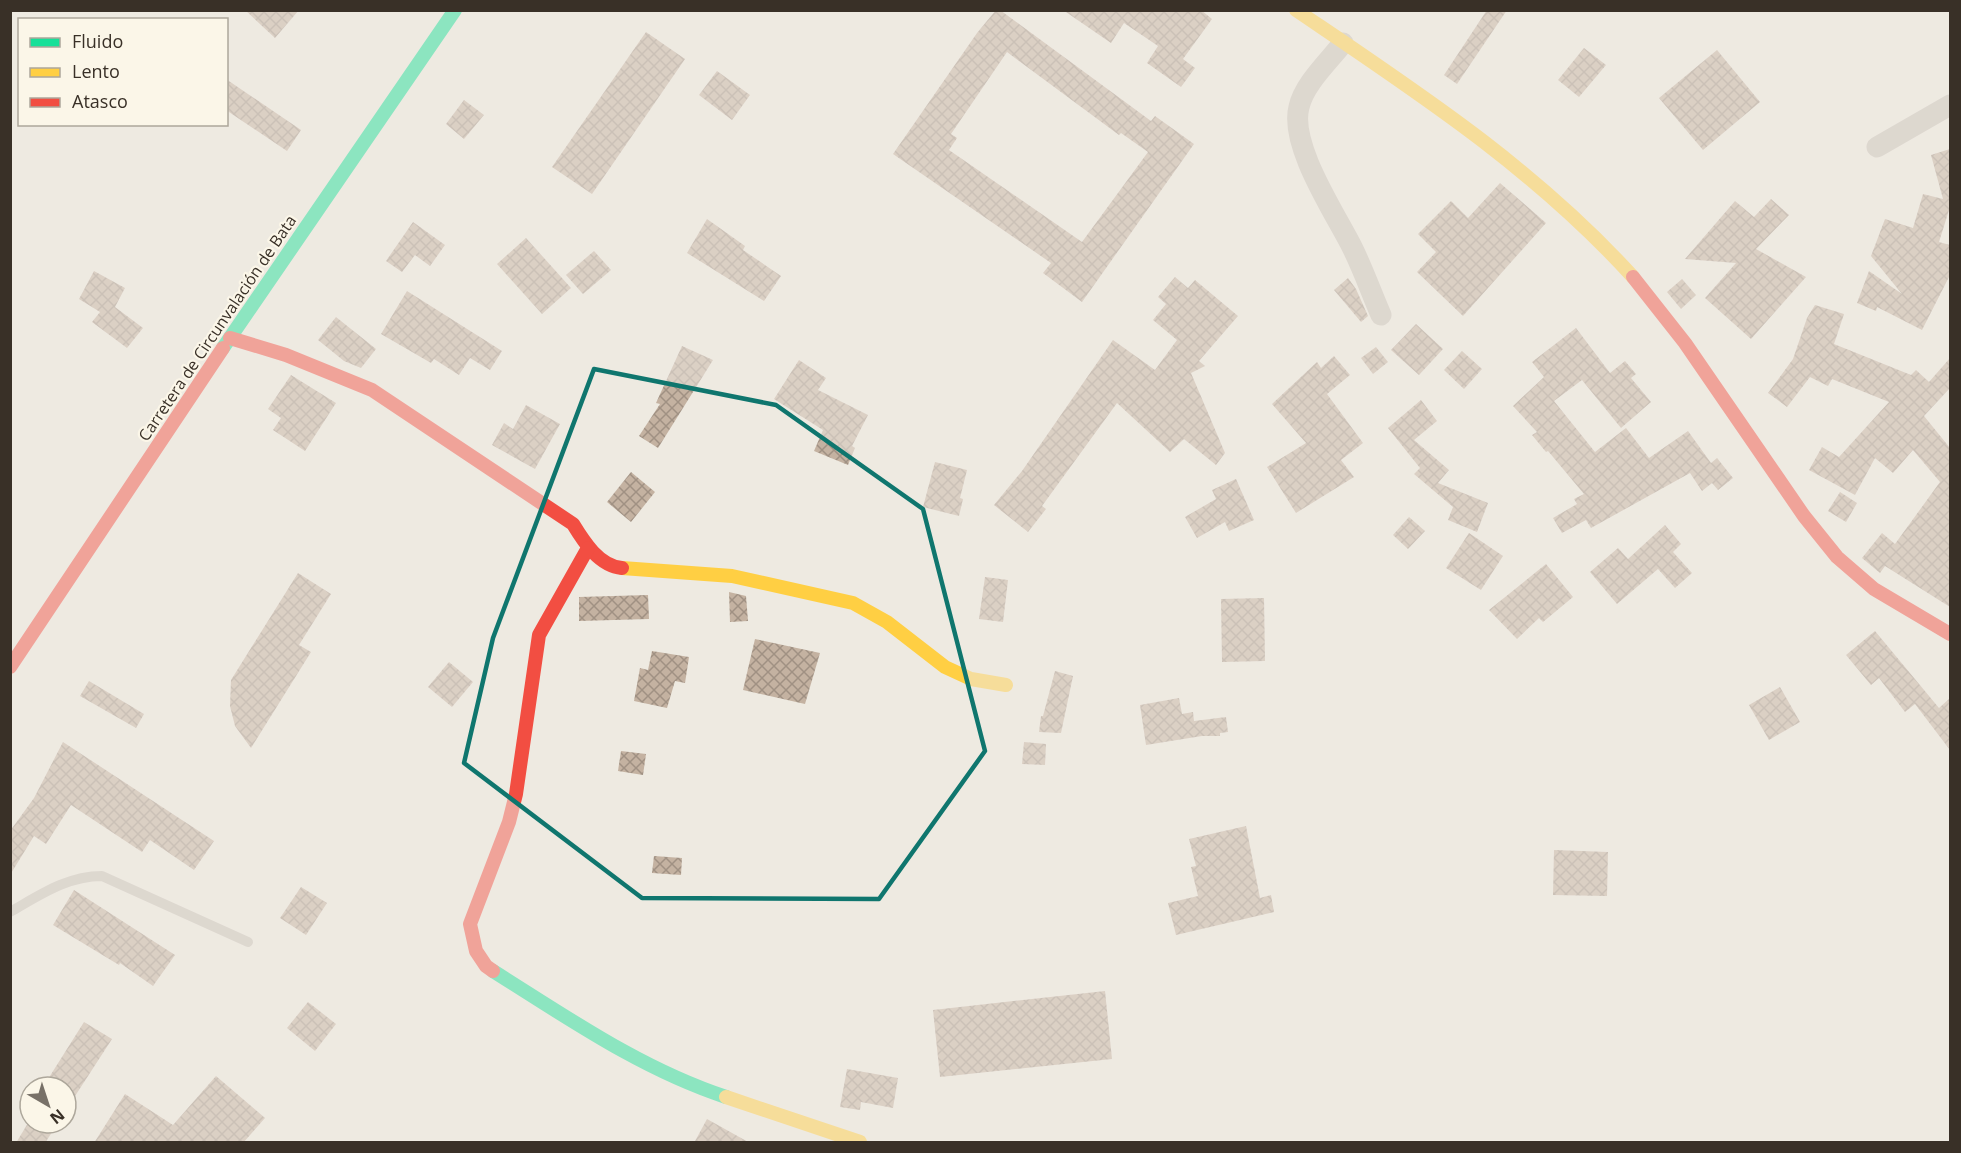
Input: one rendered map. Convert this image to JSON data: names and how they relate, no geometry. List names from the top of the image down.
{
  "streets": {
    "street": ["Carretera de Circunvalación de Bata"]
  },
  "legend": ["Fluido", "Lento", "Atasco"],
  "north": "bottom right"
}
